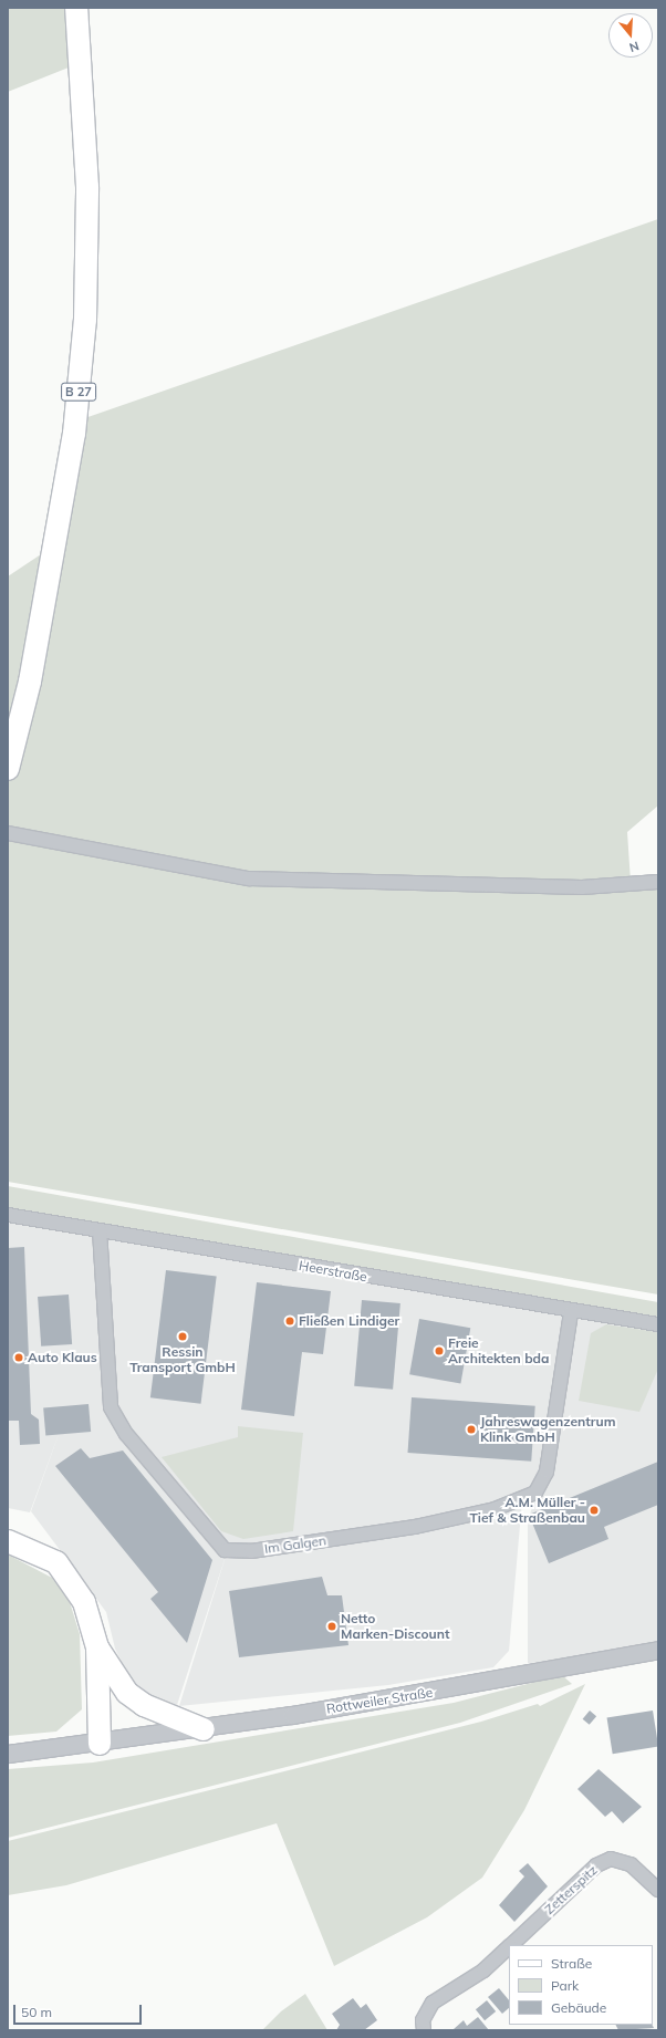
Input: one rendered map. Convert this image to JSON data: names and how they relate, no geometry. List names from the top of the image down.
{
  "streets": {
    "main road": ["B 27"],
    "street": [
      "Heerstraße",
      "Im Galgen",
      "Rottweiler Straße",
      "Zetterspitz"
    ]
  },
  "crossings": [
    ["Heerstraße", "Im Galgen"]
  ],
  "places": [
    "Fließen Lindiger",
    "Ressin Transport GmbH",
    "Freie Architekten bda",
    "Auto Klaus",
    "Jahreswagenzentrum Klink GmbH",
    "A.M. Müller - Tief & Straßenbau",
    "Netto Marken-Discount"
  ],
  "legend": ["Straße", "Park", "Gebäude"],
  "scale_bar": "50 m",
  "north": "bottom"
}
